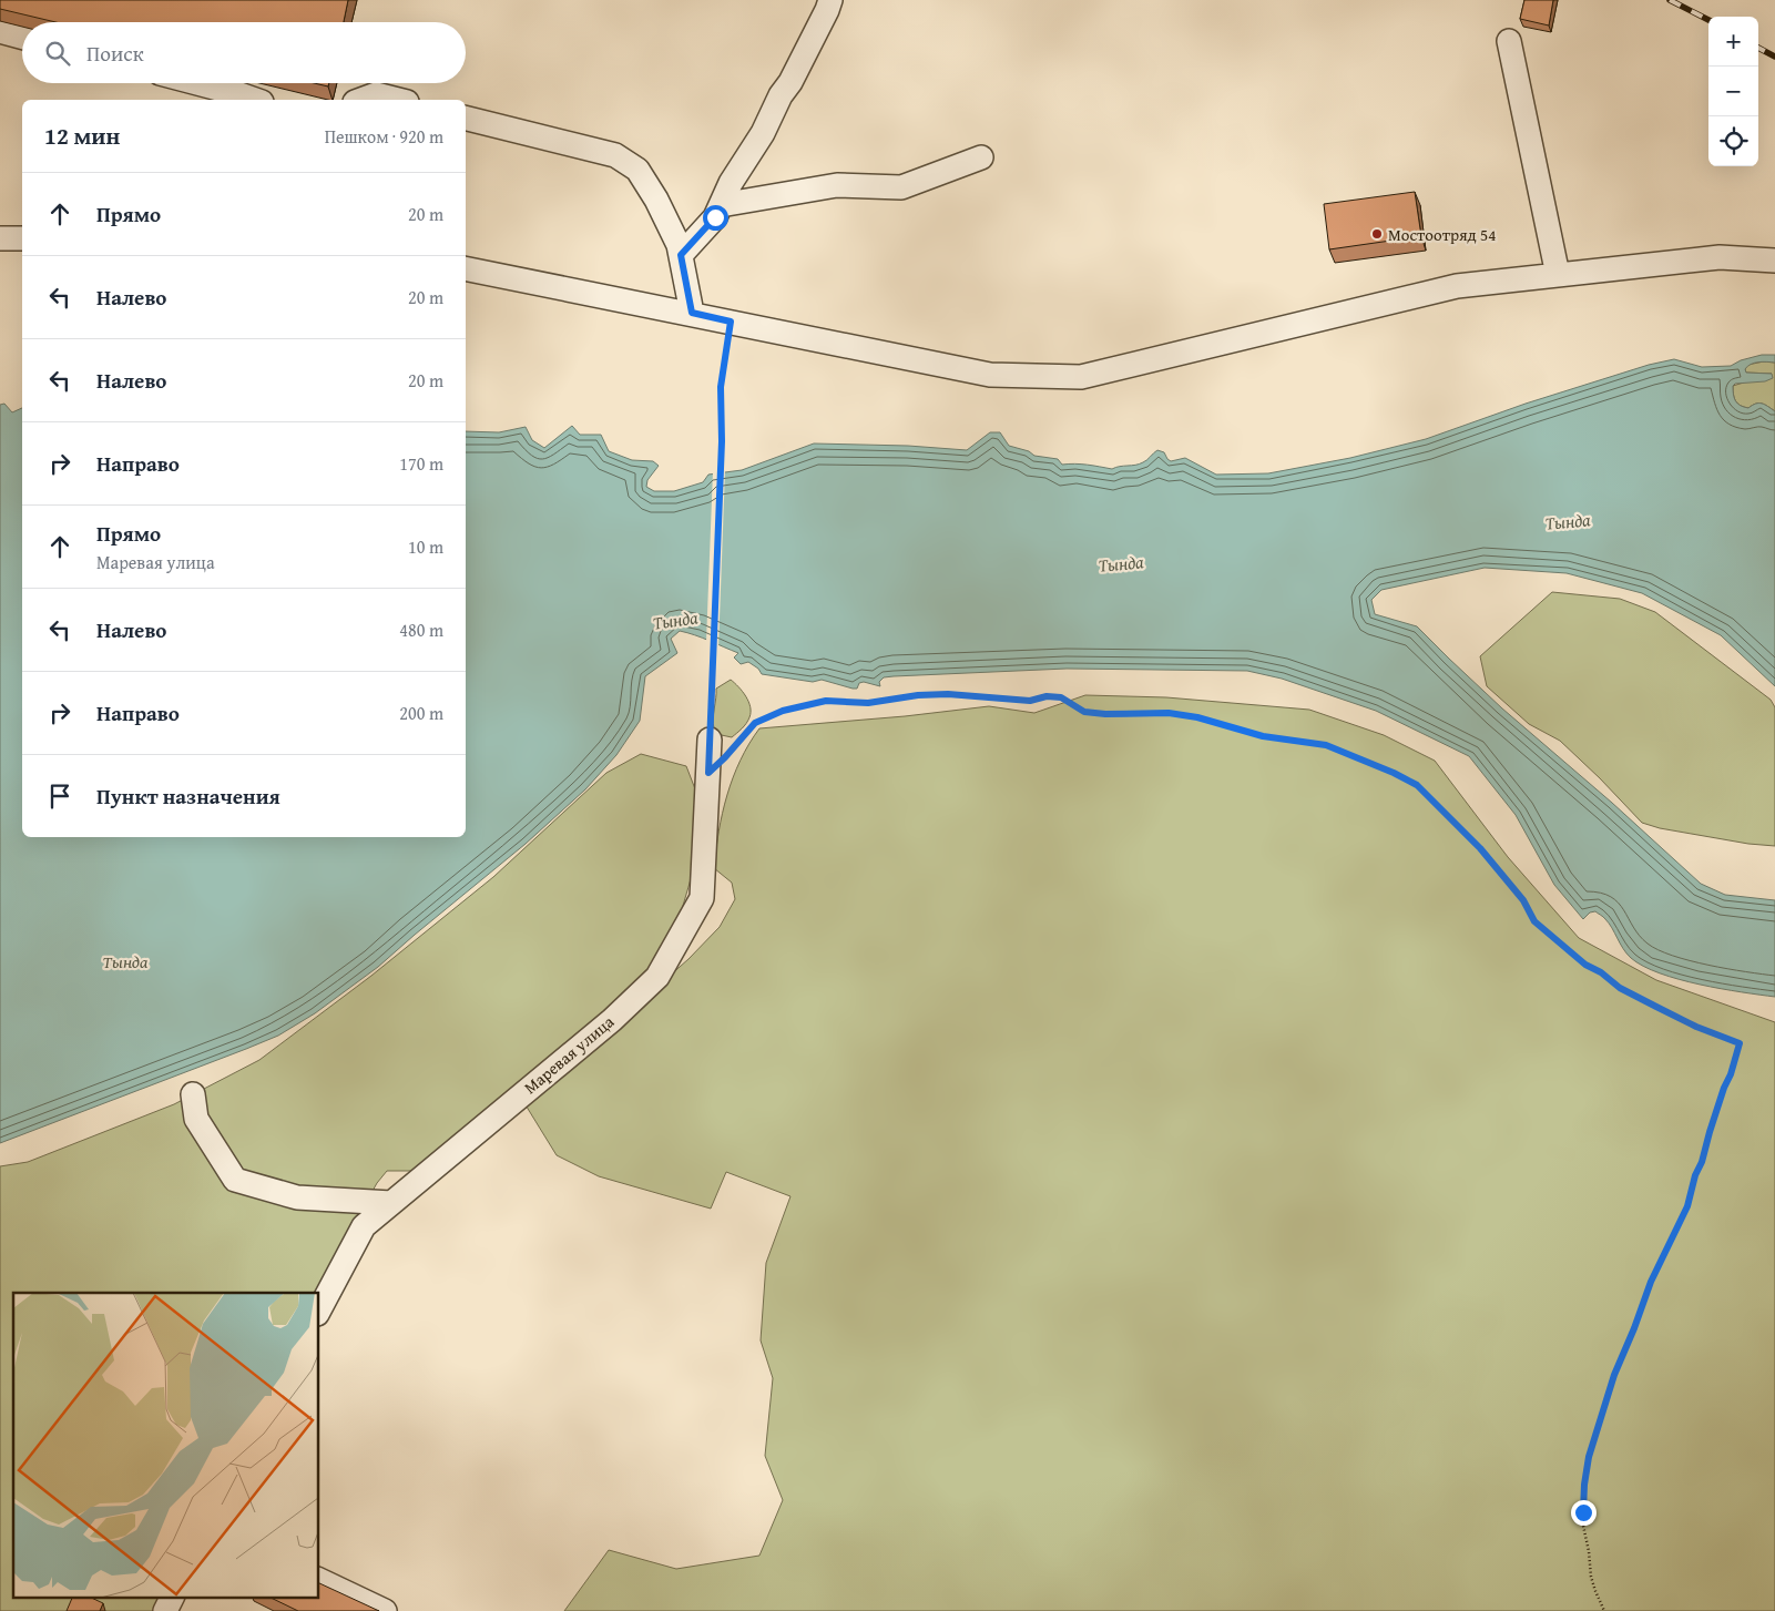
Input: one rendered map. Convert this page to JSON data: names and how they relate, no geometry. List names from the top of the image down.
{
  "streets": {
    "street": ["Маревая улица"]
  },
  "water": ["Тында"],
  "places": ["Мостоотряд 54"],
  "page": {
    "map_buttons": ["+", "−"],
    "search": "Поиск",
    "heading": ["12 мин", "Пешком · 920 m"],
    "list": [
      ["Прямо", "20 m"],
      ["Налево", "20 m"],
      ["Налево", "20 m"],
      ["Направо", "170 m"],
      ["Прямо", "Маревая улица", "10 m"],
      ["Налево", "480 m"],
      ["Направо", "200 m"],
      "Пункт назначения"
    ]
  }
}
